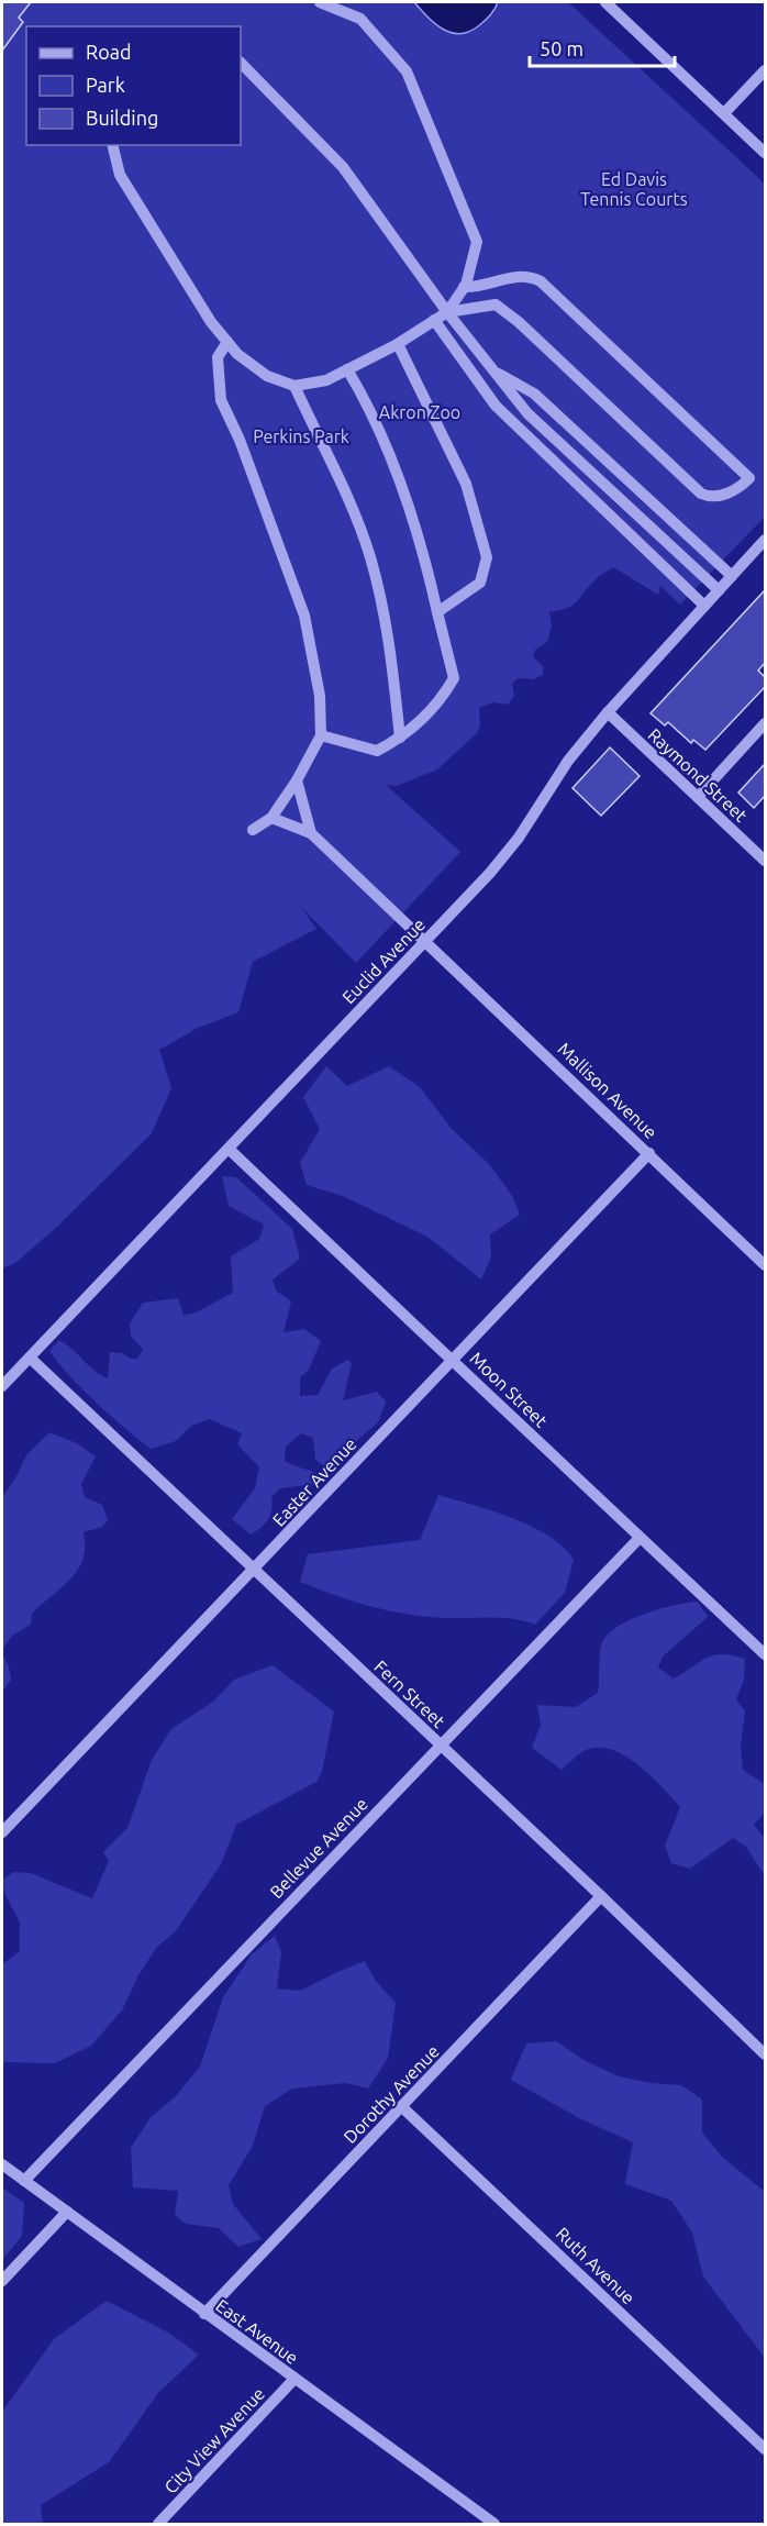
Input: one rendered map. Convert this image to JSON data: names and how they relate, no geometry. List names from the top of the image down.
{
  "streets": {
    "street": [
      "Raymond Street",
      "Euclid Avenue",
      "Mallison Avenue",
      "Moon Street",
      "Easter Avenue",
      "Fern Street",
      "Bellevue Avenue",
      "Dorothy Avenue",
      "Ruth Avenue",
      "East Avenue",
      "City View Avenue"
    ]
  },
  "crossings": [
    ["Raymond Street", "Euclid Avenue"],
    ["Euclid Avenue", "Mallison Avenue"],
    ["Euclid Avenue", "Moon Street"],
    ["Euclid Avenue", "Fern Street"],
    ["Mallison Avenue", "Easter Avenue"],
    ["Moon Street", "Easter Avenue"],
    ["Moon Street", "Bellevue Avenue"],
    ["Easter Avenue", "Fern Street"],
    ["Fern Street", "Bellevue Avenue"],
    ["Fern Street", "Dorothy Avenue"],
    ["Bellevue Avenue", "East Avenue"],
    ["Dorothy Avenue", "Ruth Avenue"],
    ["Dorothy Avenue", "East Avenue"],
    ["East Avenue", "City View Avenue"]
  ],
  "parks": ["Ed Davis Tennis Courts", "Akron Zoo", "Perkins Park"],
  "legend": ["Road", "Park", "Building"],
  "scale_bar": "50 m"
}
